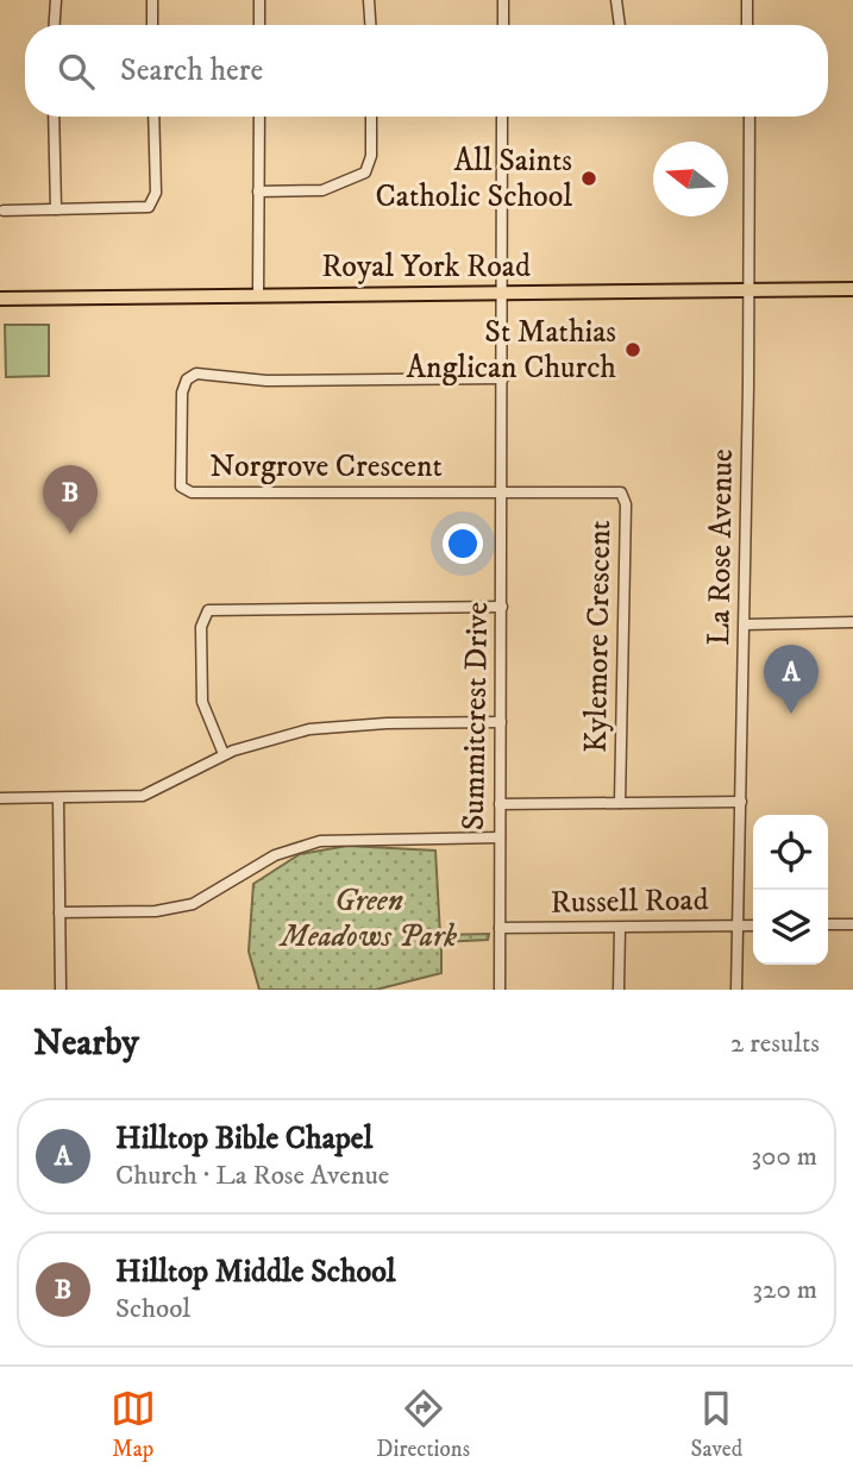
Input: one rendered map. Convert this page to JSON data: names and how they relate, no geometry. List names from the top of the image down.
{
  "streets": {
    "main road": ["Royal York Road"],
    "street": [
      "Norgrove Crescent",
      "La Rose Avenue",
      "Kylemore Crescent",
      "Summitcrest Drive",
      "Russell Road"
    ]
  },
  "crossings": [
    ["Royal York Road", "La Rose Avenue"],
    ["Royal York Road", "Summitcrest Drive"],
    ["Norgrove Crescent", "Kylemore Crescent"],
    ["Norgrove Crescent", "Summitcrest Drive"],
    ["La Rose Avenue", "Russell Road"],
    ["Kylemore Crescent", "Summitcrest Drive"],
    ["Summitcrest Drive", "Russell Road"]
  ],
  "parks": ["Green Meadows Park"],
  "places": ["All Saints Catholic School", "St Mathias Anglican Church"],
  "north": "left",
  "page": {
    "search": "Search here",
    "pins": ["B", "A"],
    "heading": ["Nearby", "2 results"],
    "list": [
      {
        "mark": "A",
        "name": "Hilltop Bible Chapel",
        "note": "Church · La Rose Avenue",
        "value": "300 m"
      },
      {
        "mark": "B",
        "name": "Hilltop Middle School",
        "note": "School",
        "value": "320 m"
      }
    ],
    "nav": ["Map", "Directions", "Saved"]
  }
}
